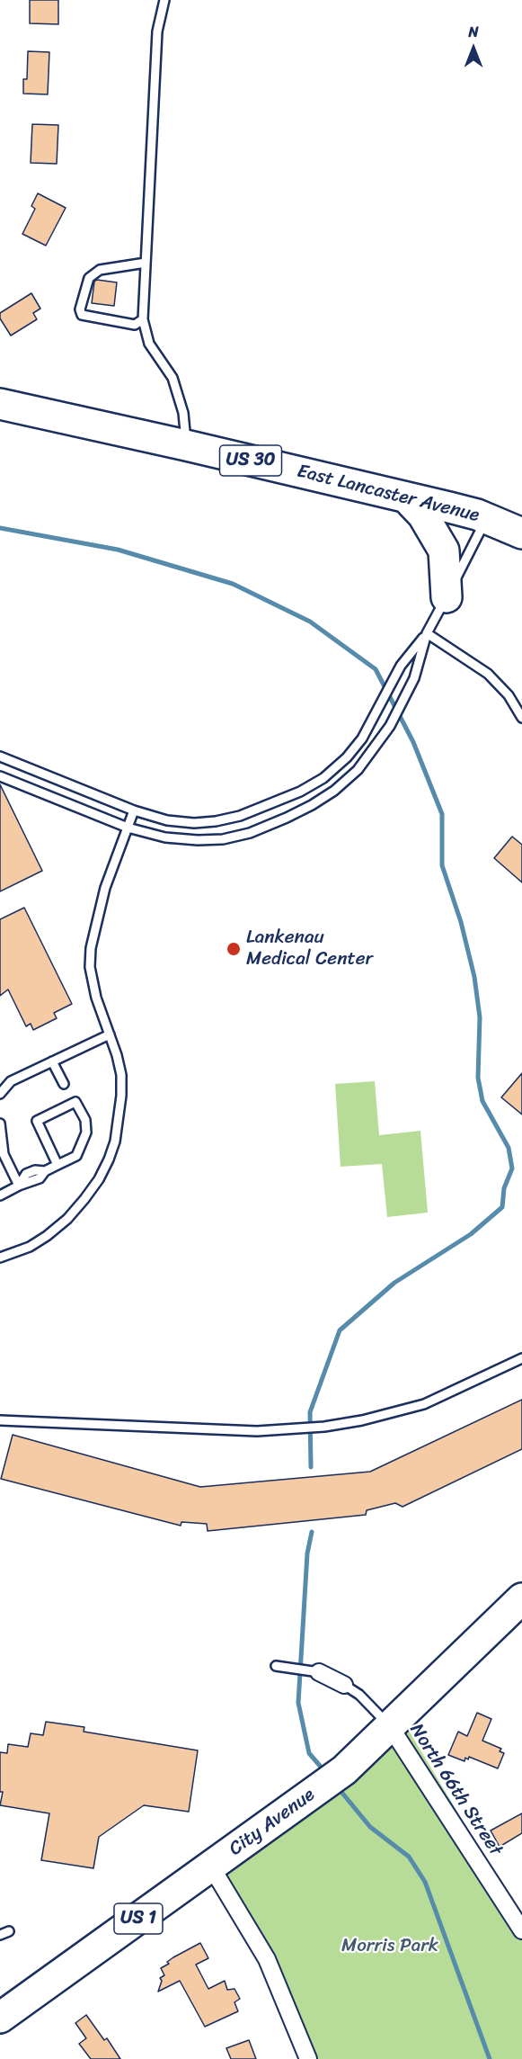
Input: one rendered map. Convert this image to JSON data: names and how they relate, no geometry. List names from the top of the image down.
{
  "streets": {
    "highway": [
      "US 30",
      "East Lancaster Avenue",
      "City Avenue",
      "US 1"
    ],
    "street": ["North 66th Street"]
  },
  "crossings": [
    ["North 66th Street", "City Avenue"]
  ],
  "parks": ["Morris Park"],
  "places": ["Lankenau Medical Center"],
  "north": "top"
}
